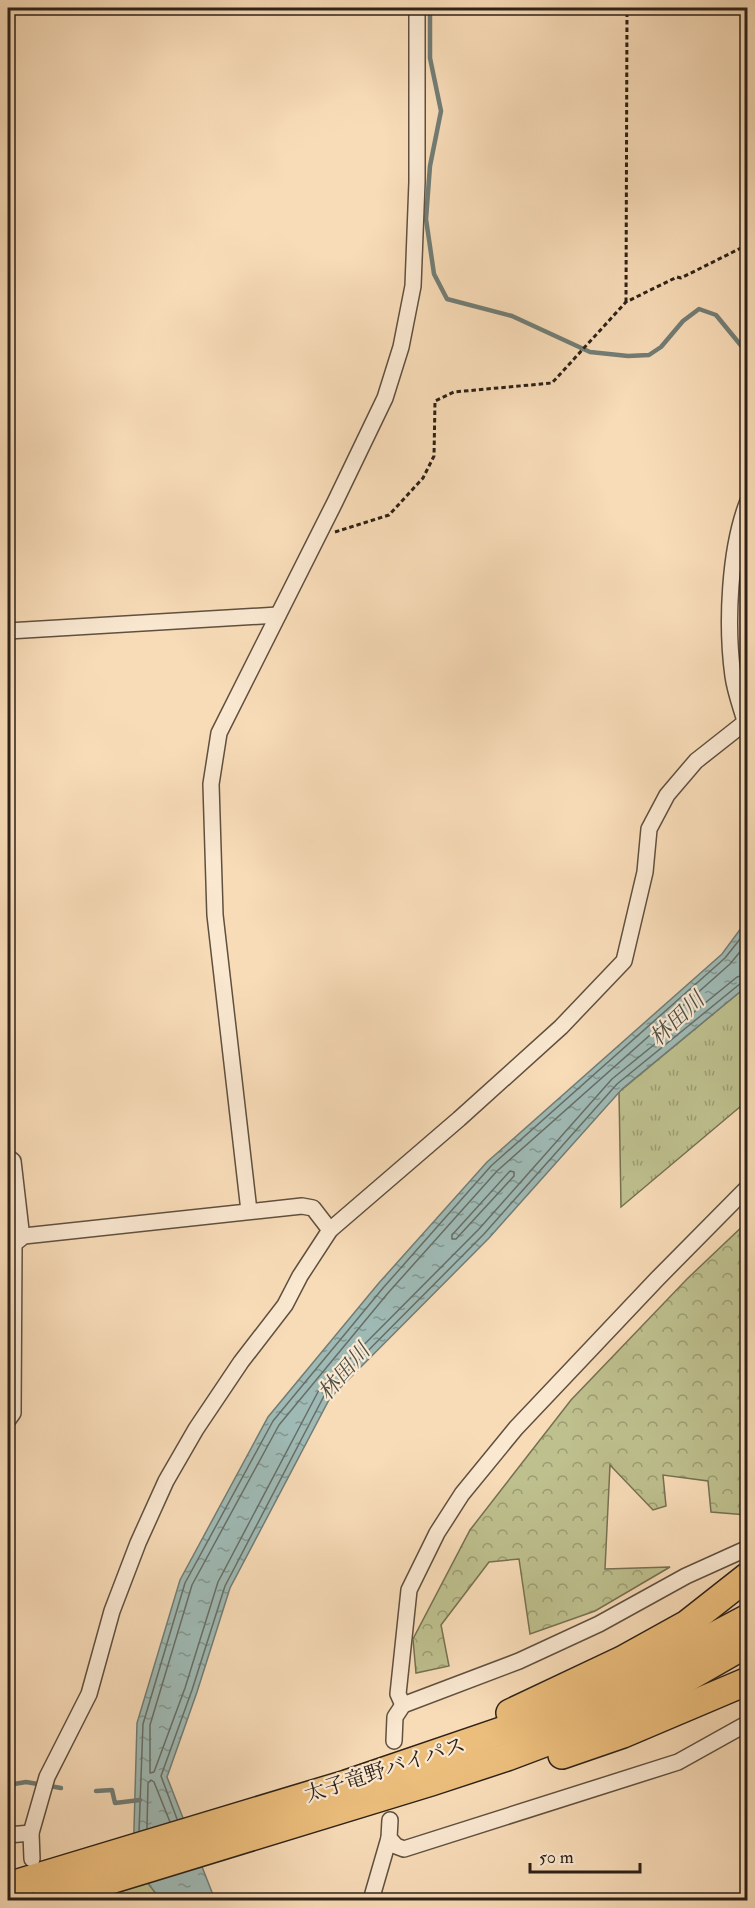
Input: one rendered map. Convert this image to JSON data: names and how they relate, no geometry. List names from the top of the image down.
{
  "streets": {
    "highway": ["太子竜野バイパス"]
  },
  "water": ["林田川"],
  "scale_bar": "50 m"
}
